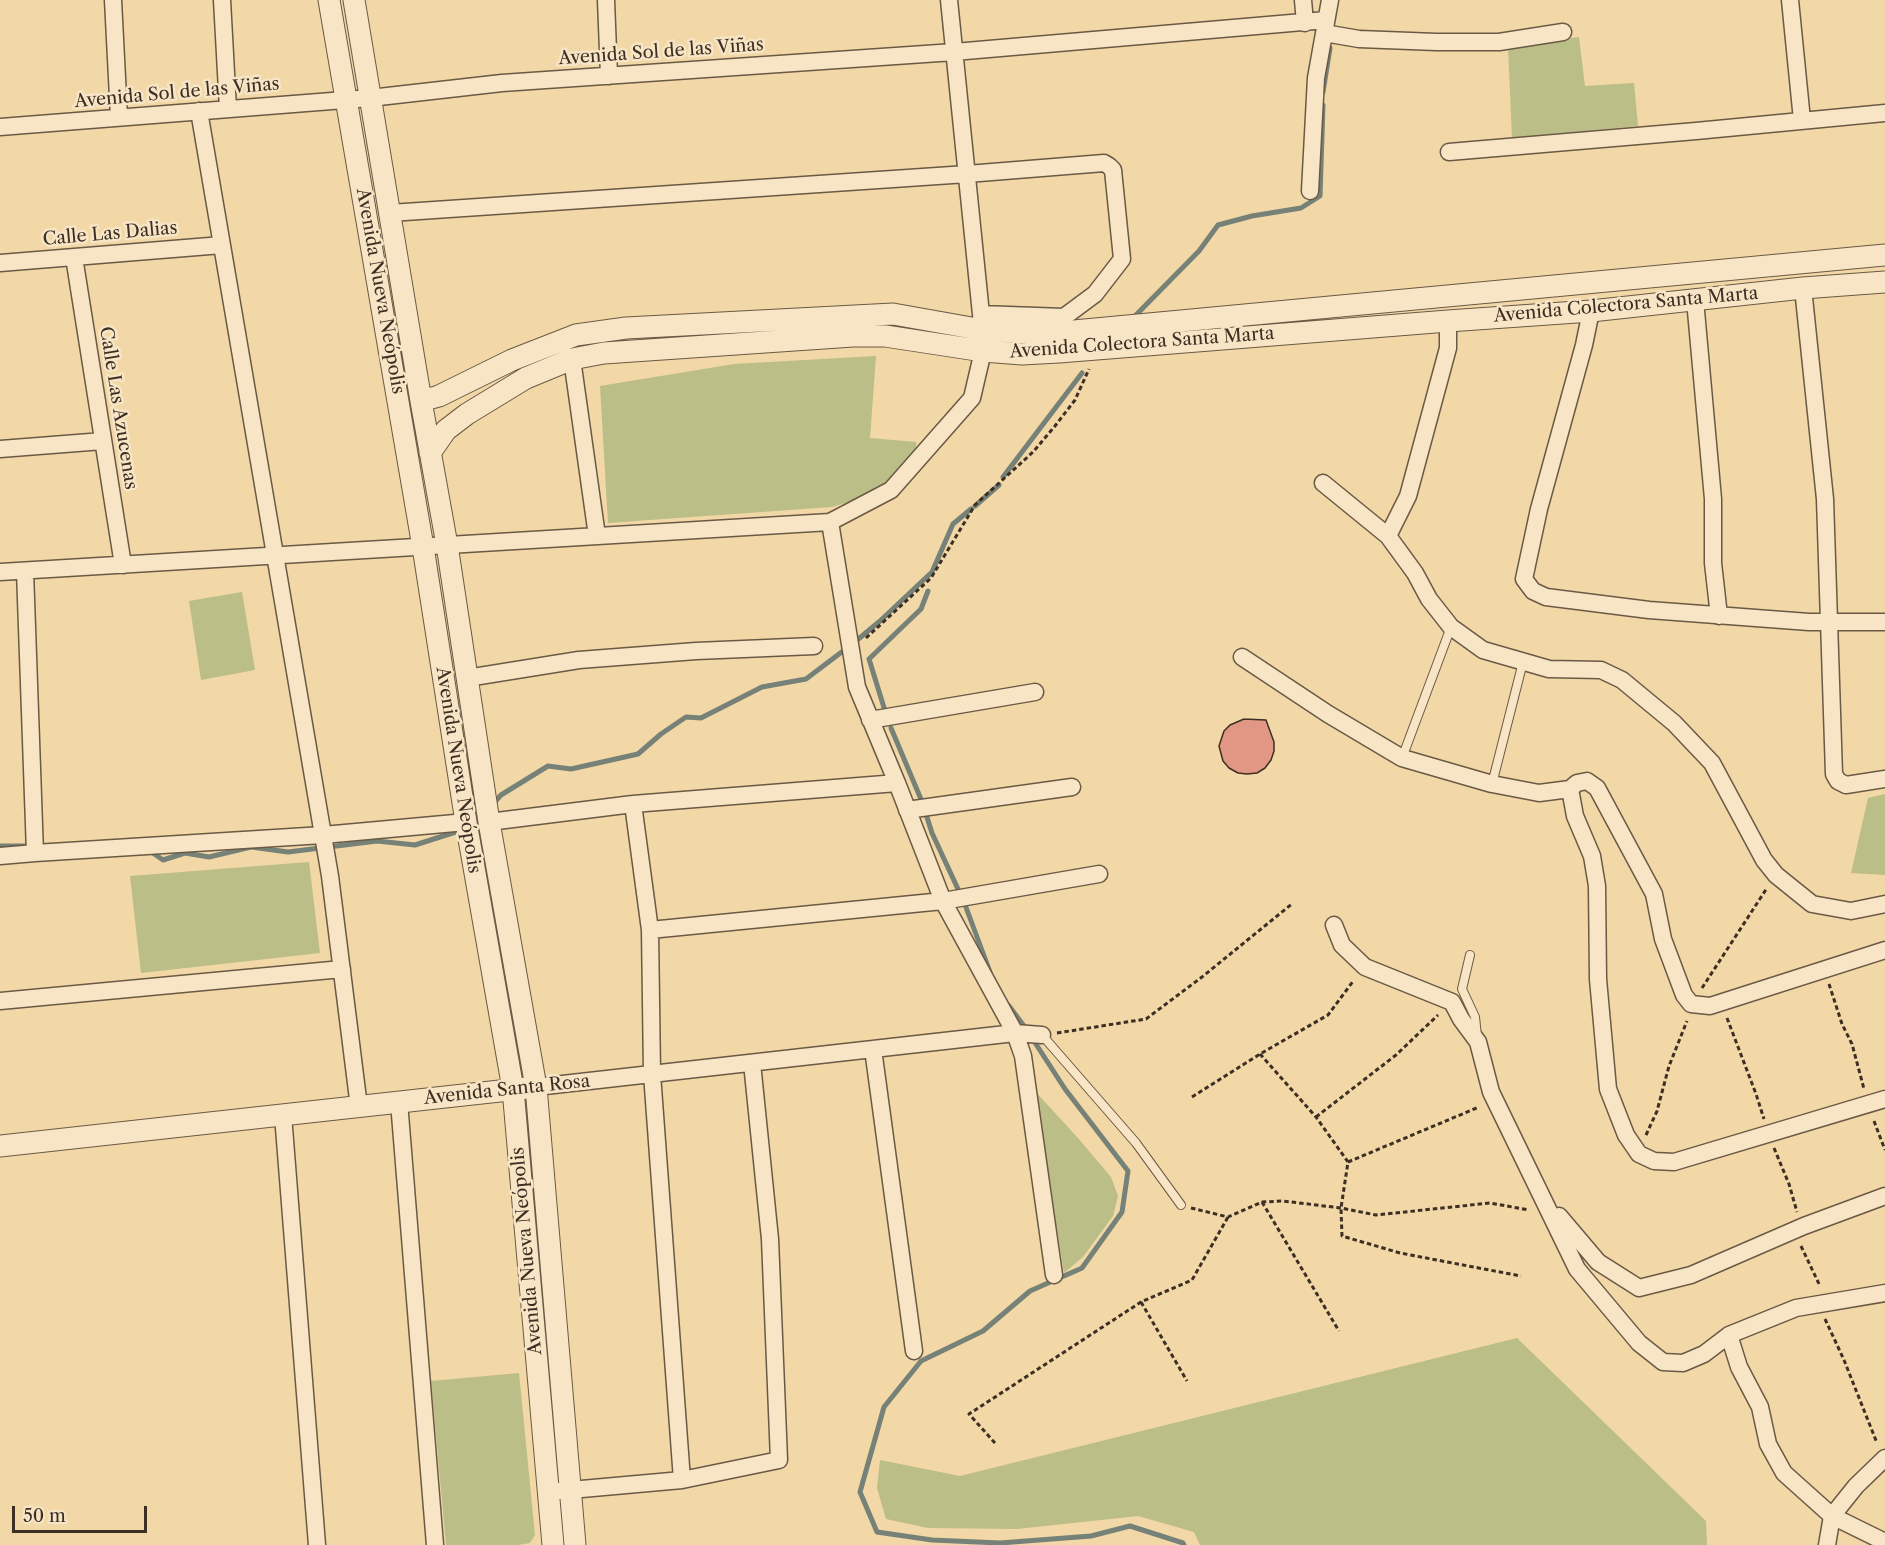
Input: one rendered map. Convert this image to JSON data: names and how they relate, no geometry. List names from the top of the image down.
{
  "streets": {
    "street": [
      "Avenida Sol de las Viñas",
      "Calle Las Dalias",
      "Avenida Nueva Neópolis",
      "Avenida Colectora Santa Marta",
      "Calle Las Azucenas",
      "Avenida Santa Rosa"
    ]
  },
  "crossings": [
    ["Avenida Sol de las Viñas", "Avenida Nueva Neópolis"],
    ["Calle Las Dalias", "Calle Las Azucenas"],
    ["Avenida Nueva Neópolis", "Avenida Colectora Santa Marta"],
    ["Avenida Nueva Neópolis", "Avenida Santa Rosa"]
  ],
  "scale_bar": "50 m"
}
